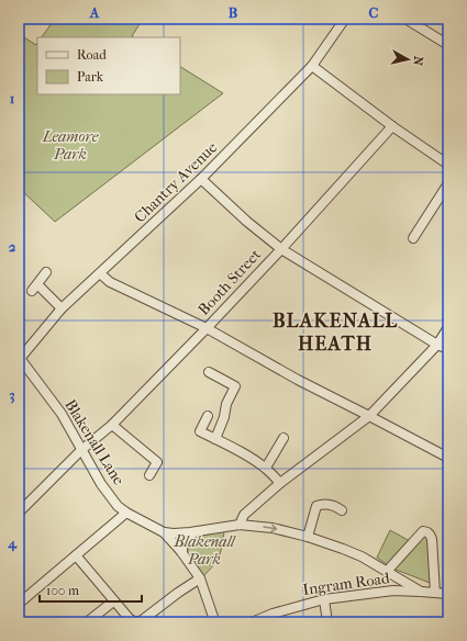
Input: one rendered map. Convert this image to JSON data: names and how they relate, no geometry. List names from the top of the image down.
{
  "streets": {
    "street": [
      "Chantry Avenue",
      "Booth Street",
      "Blakenall Lane",
      "Ingram Road"
    ]
  },
  "crossings": [
    ["Chantry Avenue", "Blakenall Lane"],
    ["Booth Street", "Blakenall Lane"]
  ],
  "districts": ["BLAKENALL HEATH"],
  "parks": ["Leamore Park", "Blakenall Park"],
  "legend": ["Road", "Park"],
  "scale_bar": "100 m",
  "north": "right",
  "grid": {
    "columns": ["A", "B", "C"],
    "rows": [
      "1",
      "2",
      "3",
      "4"
    ]
  }
}
